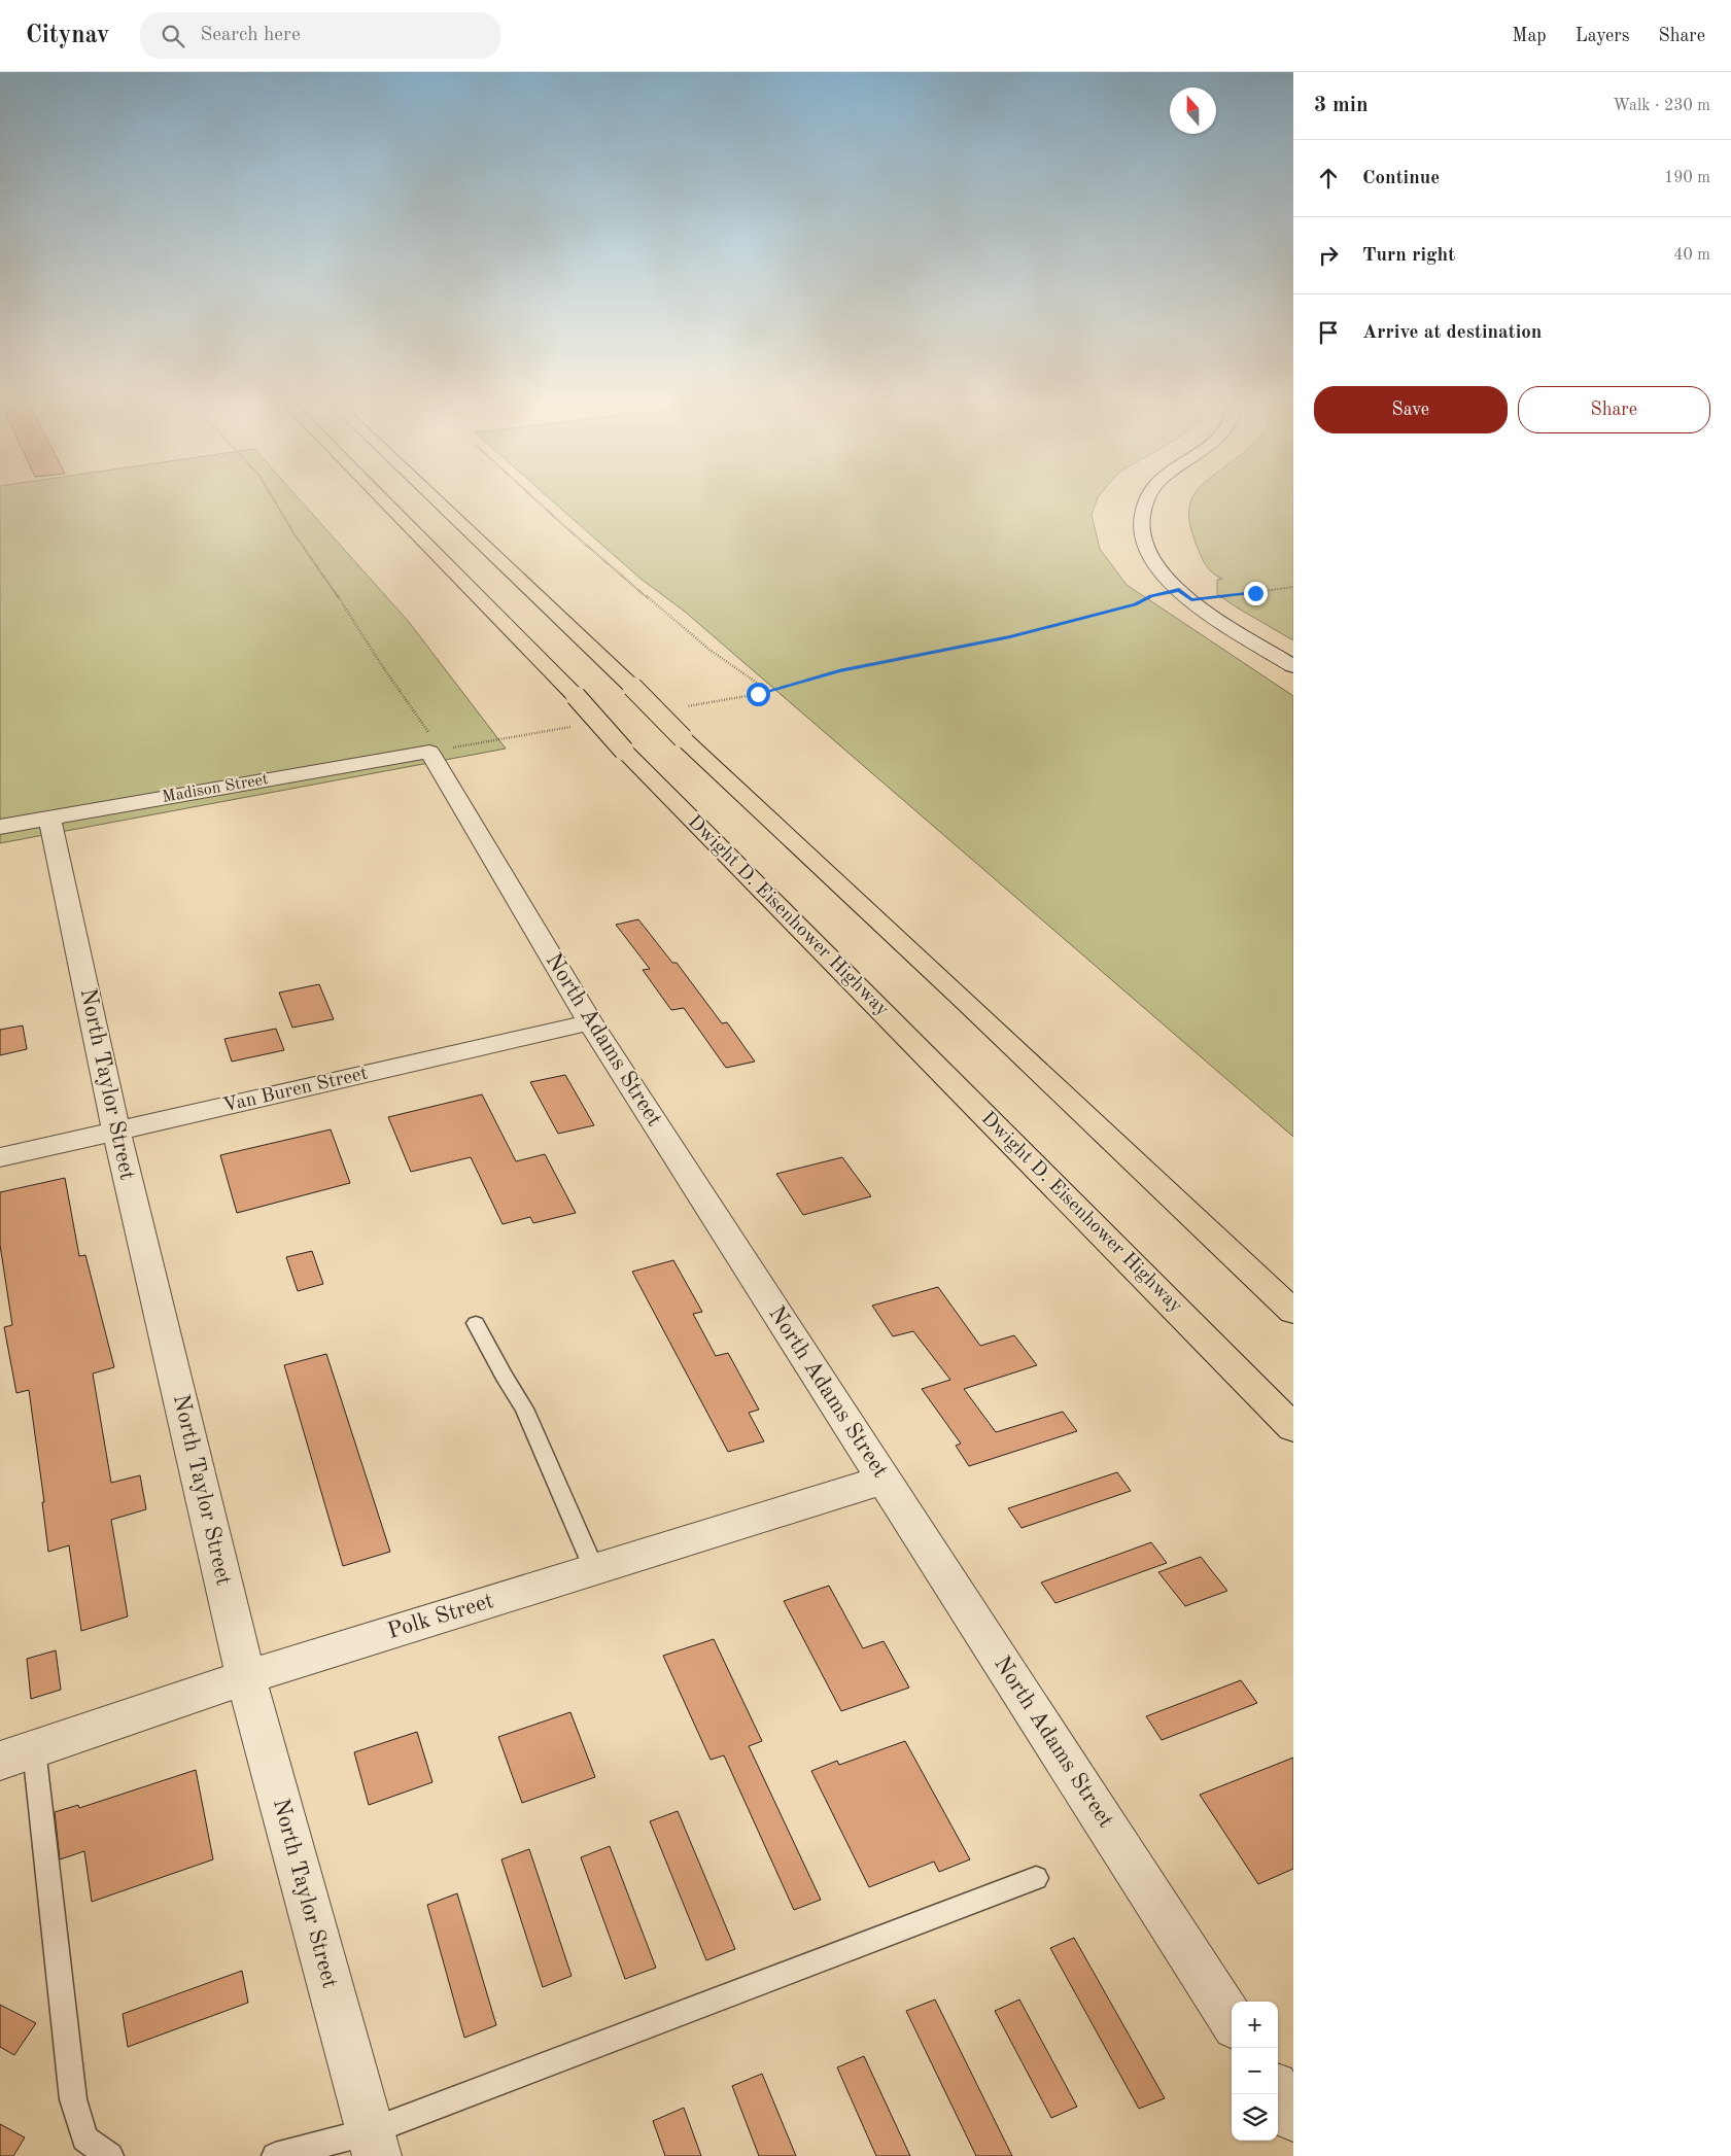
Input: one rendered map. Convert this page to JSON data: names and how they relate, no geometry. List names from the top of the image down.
{
  "streets": {
    "highway": ["Dwight D. Eisenhower Highway"],
    "street": [
      "Madison Street",
      "North Adams Street",
      "North Taylor Street",
      "Van Buren Street",
      "Polk Street"
    ]
  },
  "crossings": [
    ["Madison Street", "North Adams Street"],
    ["Madison Street", "North Taylor Street"],
    ["North Adams Street", "Van Buren Street"],
    ["North Adams Street", "Polk Street"],
    ["North Taylor Street", "Van Buren Street"],
    ["North Taylor Street", "Polk Street"]
  ],
  "north": "top",
  "page": {
    "header": "Citynav",
    "search": "Search here",
    "nav": ["Map", "Layers", "Share"],
    "heading": ["3 min", "Walk · 230 m"],
    "list": [
      ["Continue", "190 m"],
      ["Turn right", "40 m"],
      "Arrive at destination"
    ],
    "buttons": ["Save", "Share"],
    "map_buttons": ["+", "−"]
  }
}
